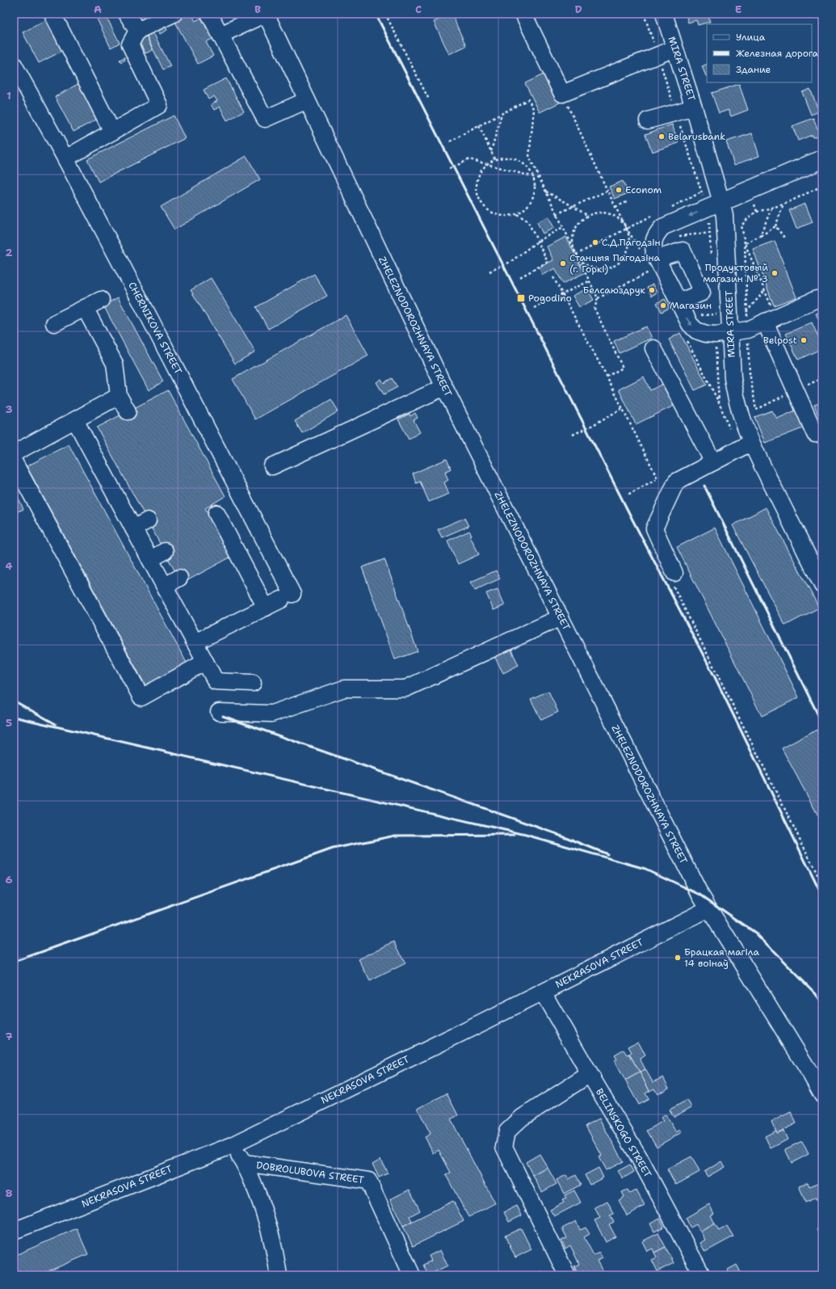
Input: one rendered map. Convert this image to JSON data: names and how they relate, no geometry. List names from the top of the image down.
{
  "streets": {
    "street": [
      "MIRA STREET",
      "ZHELEZNODOROZHNAYA STREET",
      "CHERNIKOVA STREET",
      "NEKRASOVA STREET",
      "BELINSKOGO STREET",
      "DOBROLUBOVA STREET"
    ]
  },
  "crossings": [
    ["ZHELEZNODOROZHNAYA STREET", "NEKRASOVA STREET"],
    ["NEKRASOVA STREET", "BELINSKOGO STREET"]
  ],
  "places": {
    "other": [
      "Belarusbank",
      "Econom",
      "С.Д.Пагодзін",
      "Станцыя Пагодзіна (г. Горкі)",
      "Продуктовый магазин № 3",
      "Белсаюздрук",
      "Магазин",
      "Belpost",
      "Брацкая магіла 14 воінаў"
    ],
    "transit": ["Pogodino"]
  },
  "legend": ["Улица", "Железная дорога", "Здание"],
  "grid": {
    "columns": [
      "A",
      "B",
      "C",
      "D",
      "E"
    ],
    "rows": [
      "1",
      "2",
      "3",
      "4",
      "5",
      "6",
      "7",
      "8"
    ]
  }
}
